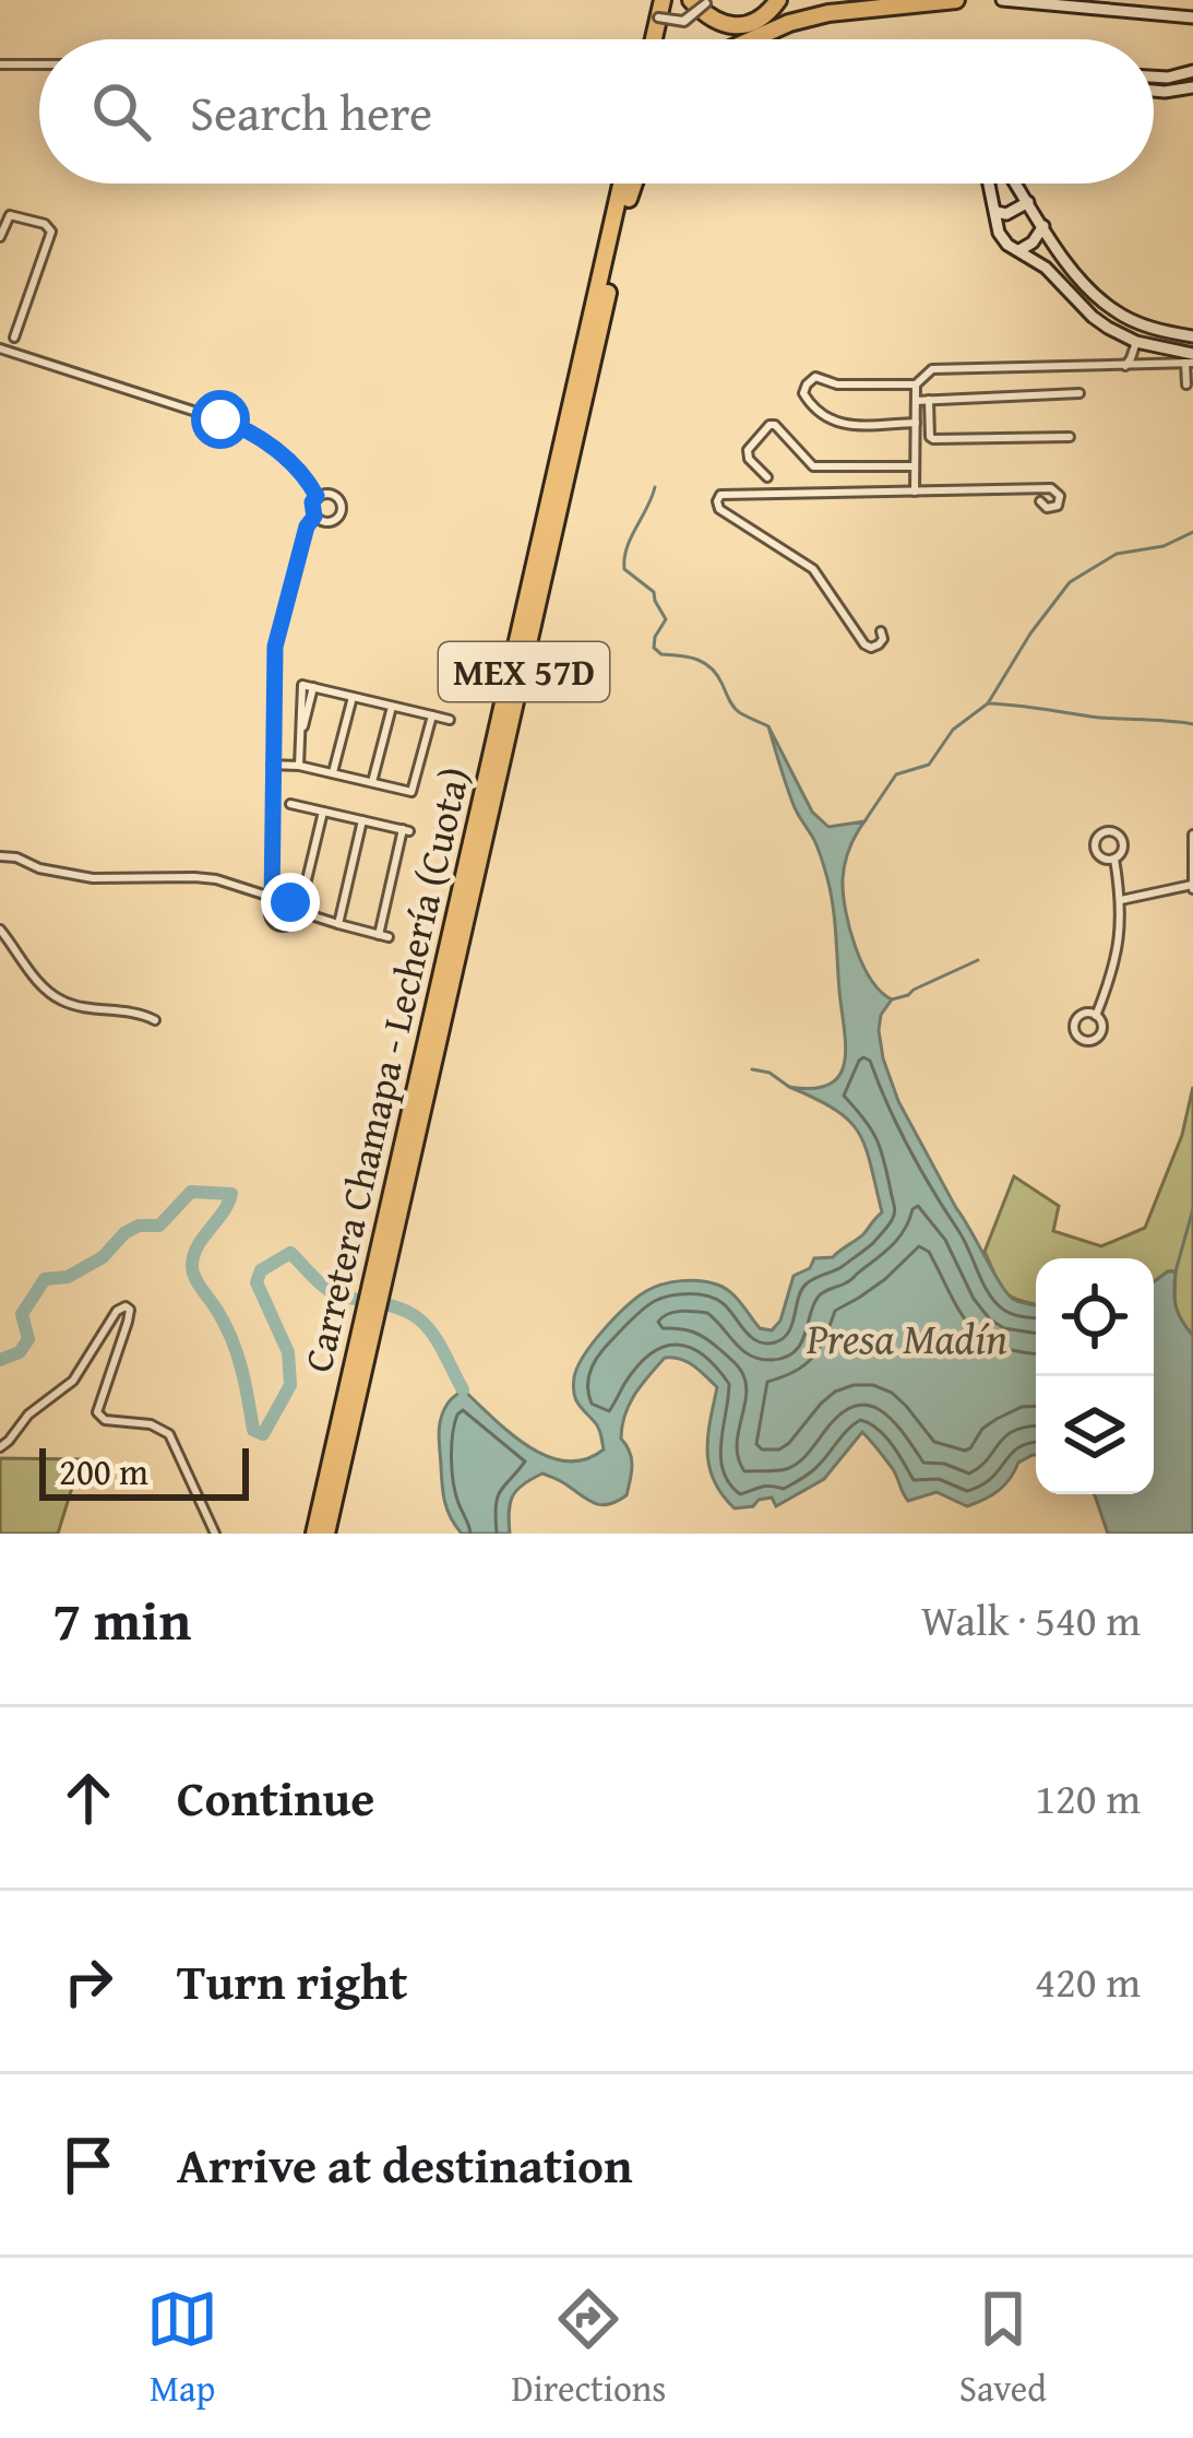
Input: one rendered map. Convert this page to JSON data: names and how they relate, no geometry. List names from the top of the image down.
{
  "streets": {
    "highway": ["MEX 57D", "Carretera Chamapa - Lechería (Cuota)"]
  },
  "water": ["Presa Madín"],
  "scale_bar": "200 m",
  "page": {
    "search": "Search here",
    "scale": "200 m",
    "heading": ["7 min", "Walk · 540 m"],
    "list": [
      ["Continue", "120 m"],
      ["Turn right", "420 m"],
      "Arrive at destination"
    ],
    "nav": ["Map", "Directions", "Saved"]
  }
}
